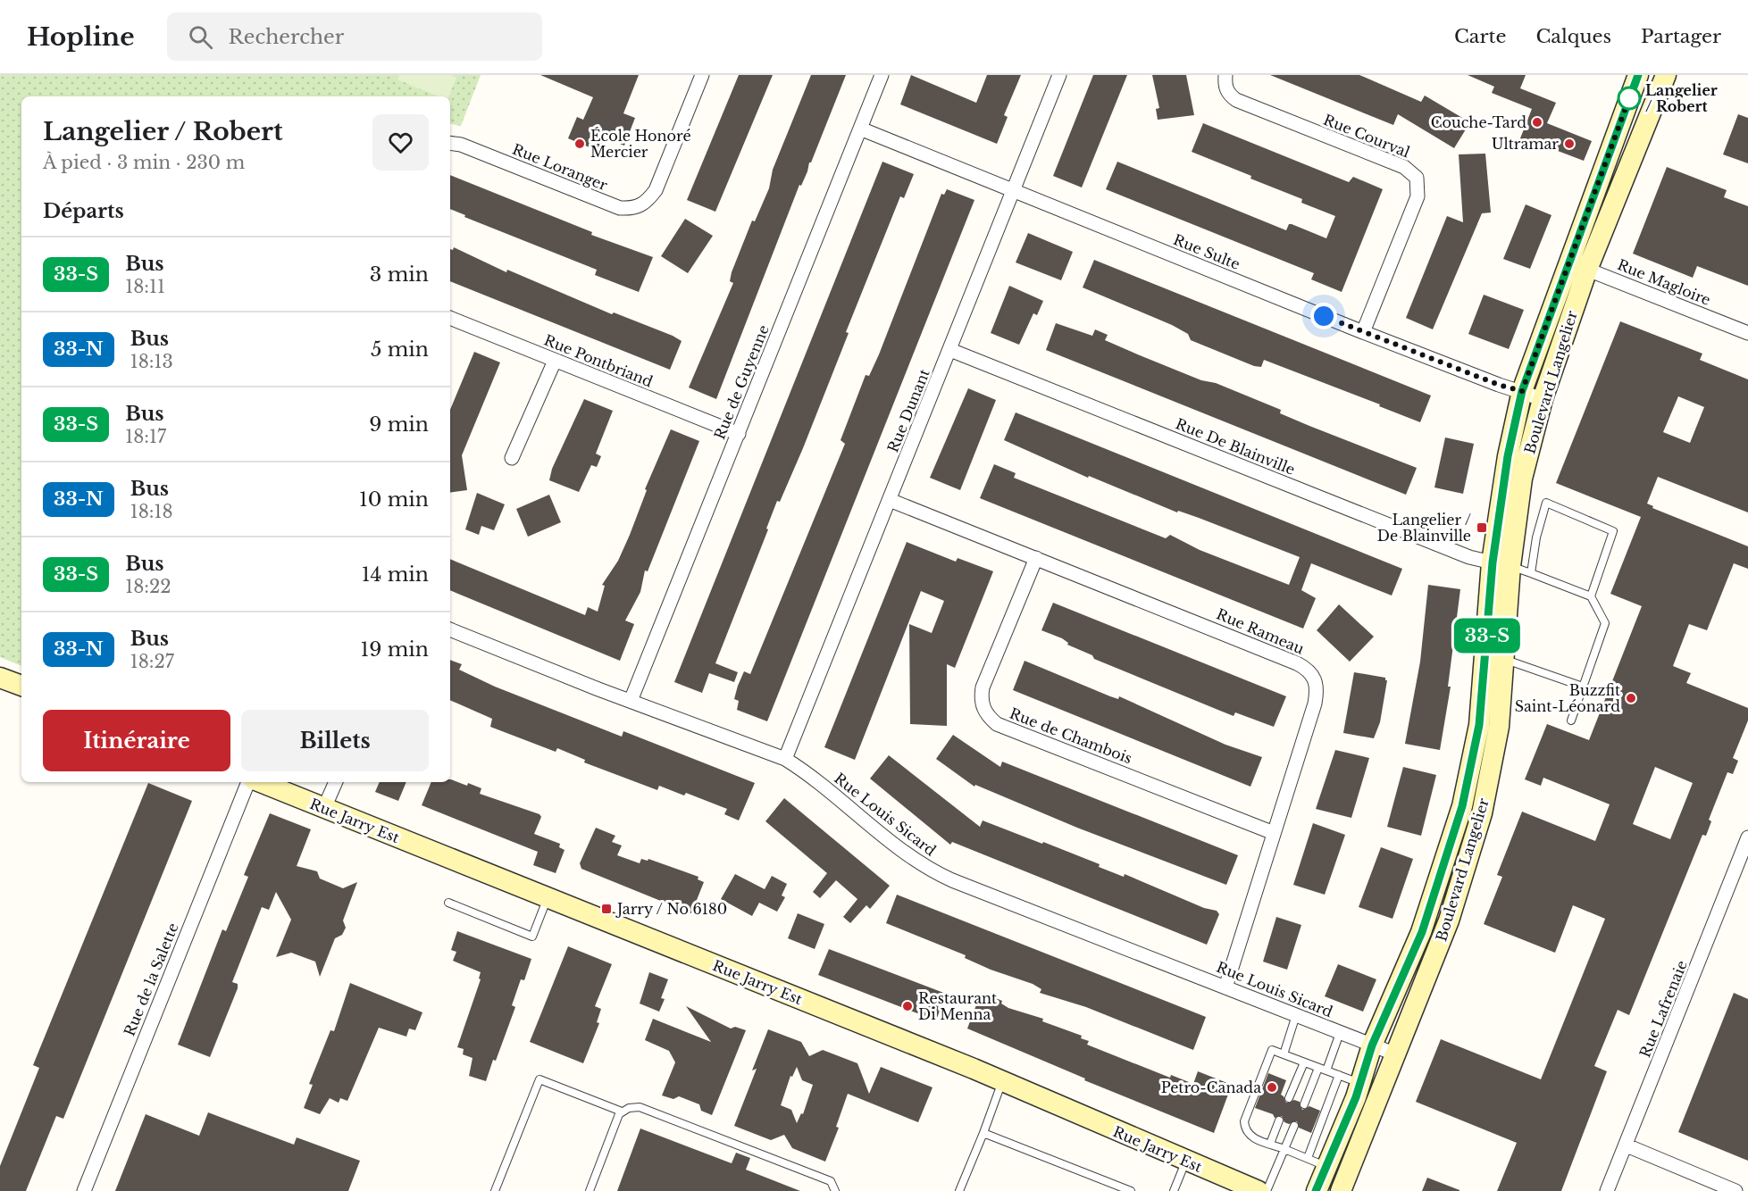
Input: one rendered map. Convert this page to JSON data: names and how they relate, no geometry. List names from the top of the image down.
{
  "streets": {
    "main road": ["Boulevard Langelier", "Rue Jarry Est"],
    "street": [
      "Rue Courval",
      "Rue Loranger",
      "Rue Sulte",
      "Rue Magloire",
      "Rue Pontbriand",
      "Rue de Guyenne",
      "Rue Dunant",
      "Rue De Blainville",
      "Rue Rameau",
      "Rue de Chambois",
      "Rue Louis Sicard",
      "Rue de la Salette",
      "Rue Lafrenaie"
    ]
  },
  "crossings": [
    ["Rue Courval", "Rue Sulte"],
    ["Rue Sulte", "Rue de Guyenne"],
    ["Rue Sulte", "Boulevard Langelier"],
    ["Rue Sulte", "Rue Dunant"],
    ["Rue Magloire", "Boulevard Langelier"],
    ["Rue Pontbriand", "Rue de Guyenne"],
    ["Rue de Guyenne", "Rue Louis Sicard"],
    ["Boulevard Langelier", "Rue De Blainville"],
    ["Boulevard Langelier", "Rue Louis Sicard"],
    ["Rue Dunant", "Rue De Blainville"],
    ["Rue Dunant", "Rue Rameau"],
    ["Rue Dunant", "Rue Louis Sicard"],
    ["Rue Rameau", "Rue de Chambois"],
    ["Rue Rameau", "Rue Louis Sicard"]
  ],
  "places": {
    "other": [
      "Langelier / Robert",
      "Couche-Tard",
      "École Honoré Mercier",
      "Ultramar",
      "Buzzfit Saint-Léonard",
      "Restaurant Di Menna",
      "Petro-Canada"
    ],
    "transit": ["Langelier / De Blainville", "Jarry / No 6180"]
  },
  "lines": ["bus line 33-S"],
  "page": {
    "header": "Hopline",
    "search": "Rechercher",
    "nav": ["Carte", "Calques", "Partager"],
    "on_map": "33-S",
    "heading": [
      ["Langelier / Robert", "À pied · 3 min · 230 m"],
      "Départs"
    ],
    "list": [
      {
        "mark": "33-S",
        "name": "Bus",
        "note": "18:11",
        "value": "3 min"
      },
      {
        "mark": "33-N",
        "name": "Bus",
        "note": "18:13",
        "value": "5 min"
      },
      {
        "mark": "33-S",
        "name": "Bus",
        "note": "18:17",
        "value": "9 min"
      },
      {
        "mark": "33-N",
        "name": "Bus",
        "note": "18:18",
        "value": "10 min"
      },
      {
        "mark": "33-S",
        "name": "Bus",
        "note": "18:22",
        "value": "14 min"
      },
      {
        "mark": "33-N",
        "name": "Bus",
        "note": "18:27",
        "value": "19 min"
      }
    ],
    "buttons": ["Itinéraire", "Billets"]
  }
}
